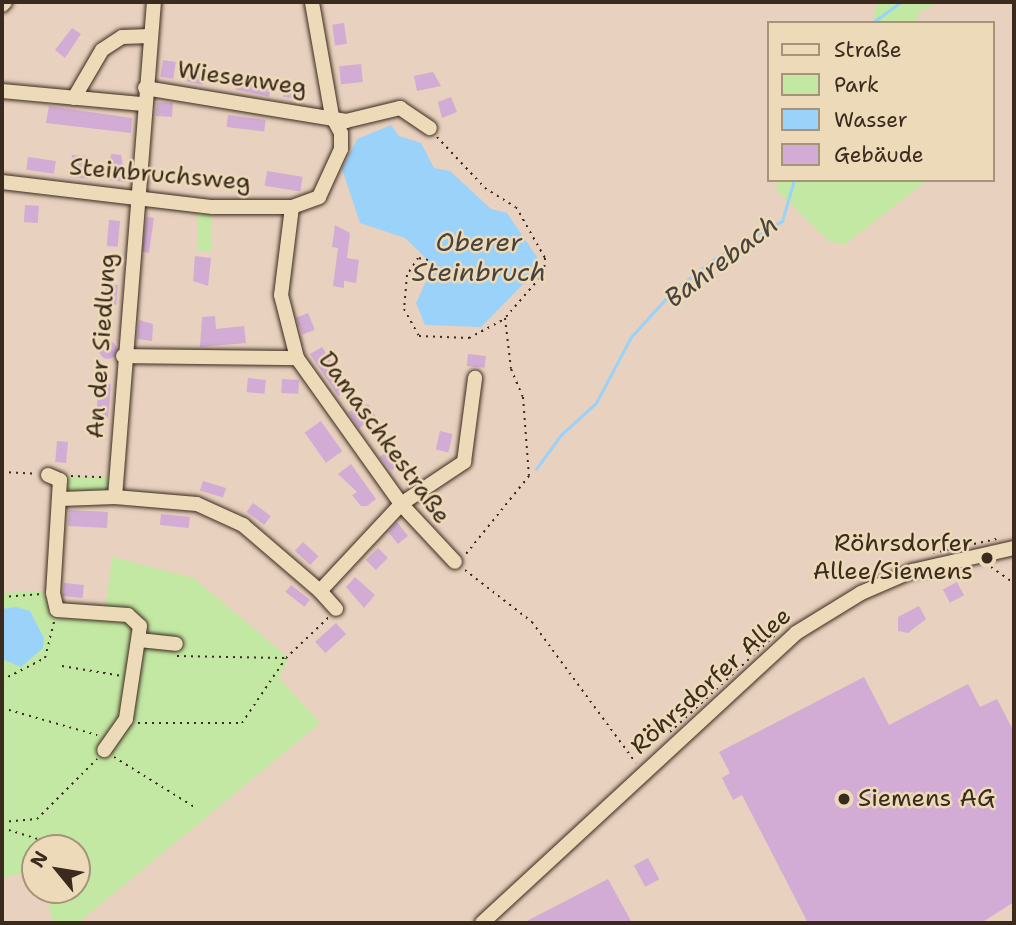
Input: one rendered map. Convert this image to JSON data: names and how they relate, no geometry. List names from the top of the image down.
{
  "streets": {
    "street": [
      "Wiesenweg",
      "Steinbruchsweg",
      "An der Siedlung",
      "Damaschkestraße",
      "Röhrsdorfer Allee"
    ]
  },
  "crossings": [
    ["Wiesenweg", "Steinbruchsweg"],
    ["Wiesenweg", "An der Siedlung"],
    ["Steinbruchsweg", "An der Siedlung"],
    ["Steinbruchsweg", "Damaschkestraße"]
  ],
  "water": ["Oberer Steinbruch", "Bahrebach"],
  "places": ["Röhrsdorfer Allee/Siemens", "Siemens AG"],
  "legend": [
    "Straße",
    "Park",
    "Wasser",
    "Gebäude"
  ],
  "north": "top left"
}
